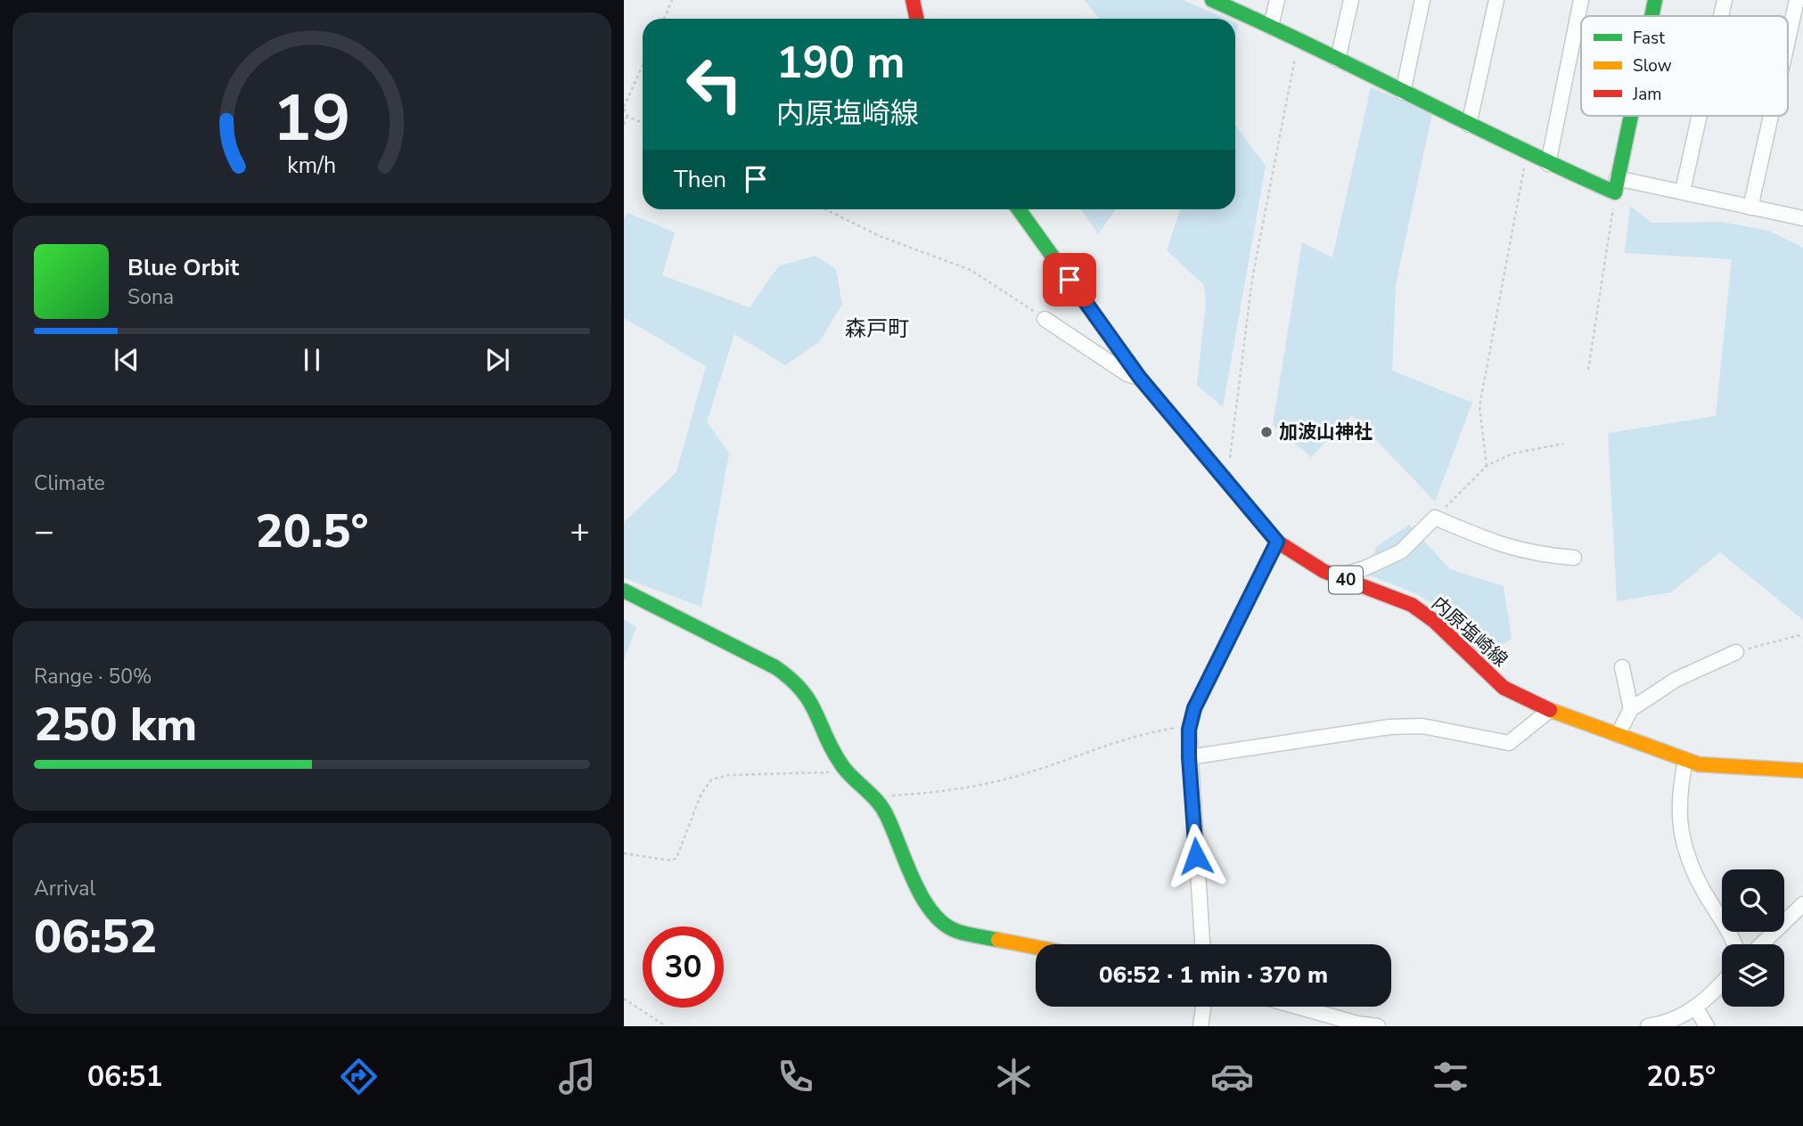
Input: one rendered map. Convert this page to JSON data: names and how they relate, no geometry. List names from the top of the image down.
{
  "streets": {
    "street": ["40", "内原塩崎線"]
  },
  "districts": ["森戸町"],
  "places": ["加波山神社"],
  "legend": ["Fast", "Slow", "Jam"],
  "page": {
    "turn": ["190 m", "内原塩崎線"],
    "then": "Then",
    "song": ["Blue Orbit", "Sona"],
    "tile": [
      "Climate",
      ["Range · 50%", "250 km"],
      ["Arrival", "06:52"]
    ],
    "heat": ["−", "20.5°", "+"],
    "limit": "30",
    "trip": "06:52 · 1 min · 370 m",
    "tabs": ["06:51", "20.5°"],
    "gauge": ["19", "km/h"]
  }
}
